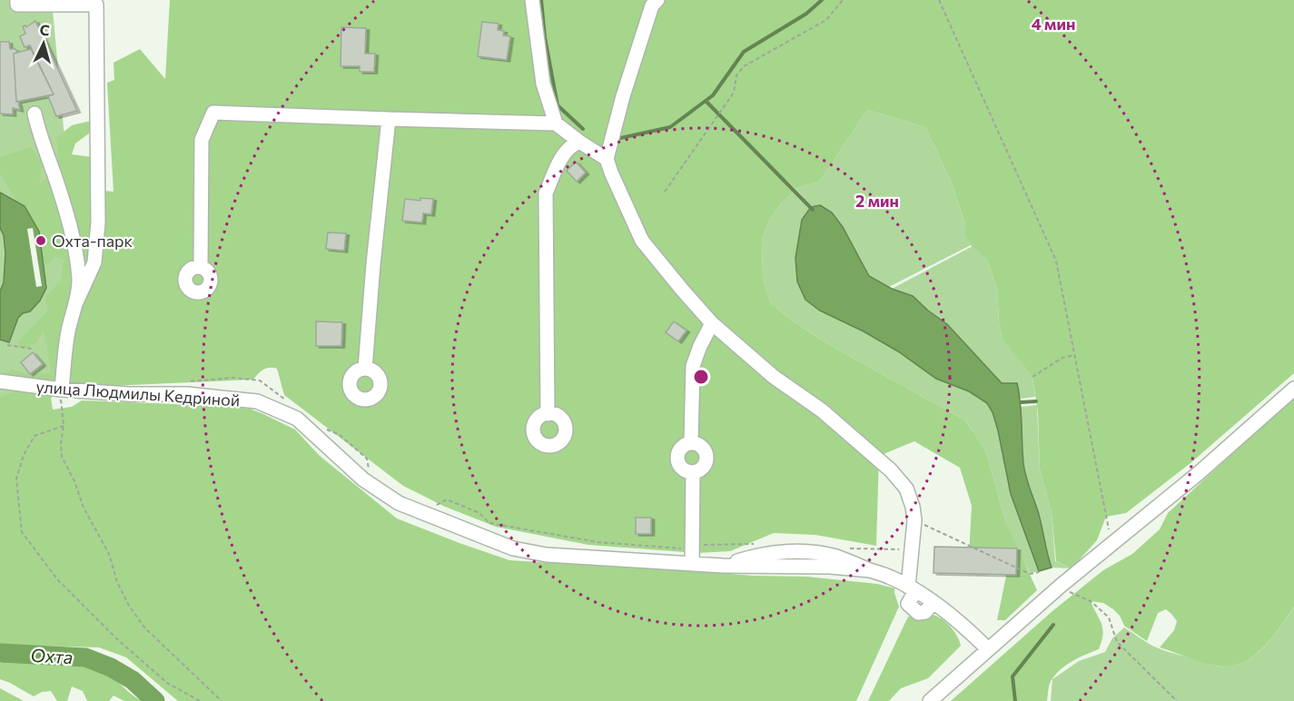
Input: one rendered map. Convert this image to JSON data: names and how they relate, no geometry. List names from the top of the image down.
{
  "streets": {
    "street": ["улица Людмилы Кедриной"]
  },
  "water": ["Охта"],
  "places": ["Охта-парк"],
  "north": "top",
  "rings": ["4 мин", "2 мин"]
}
